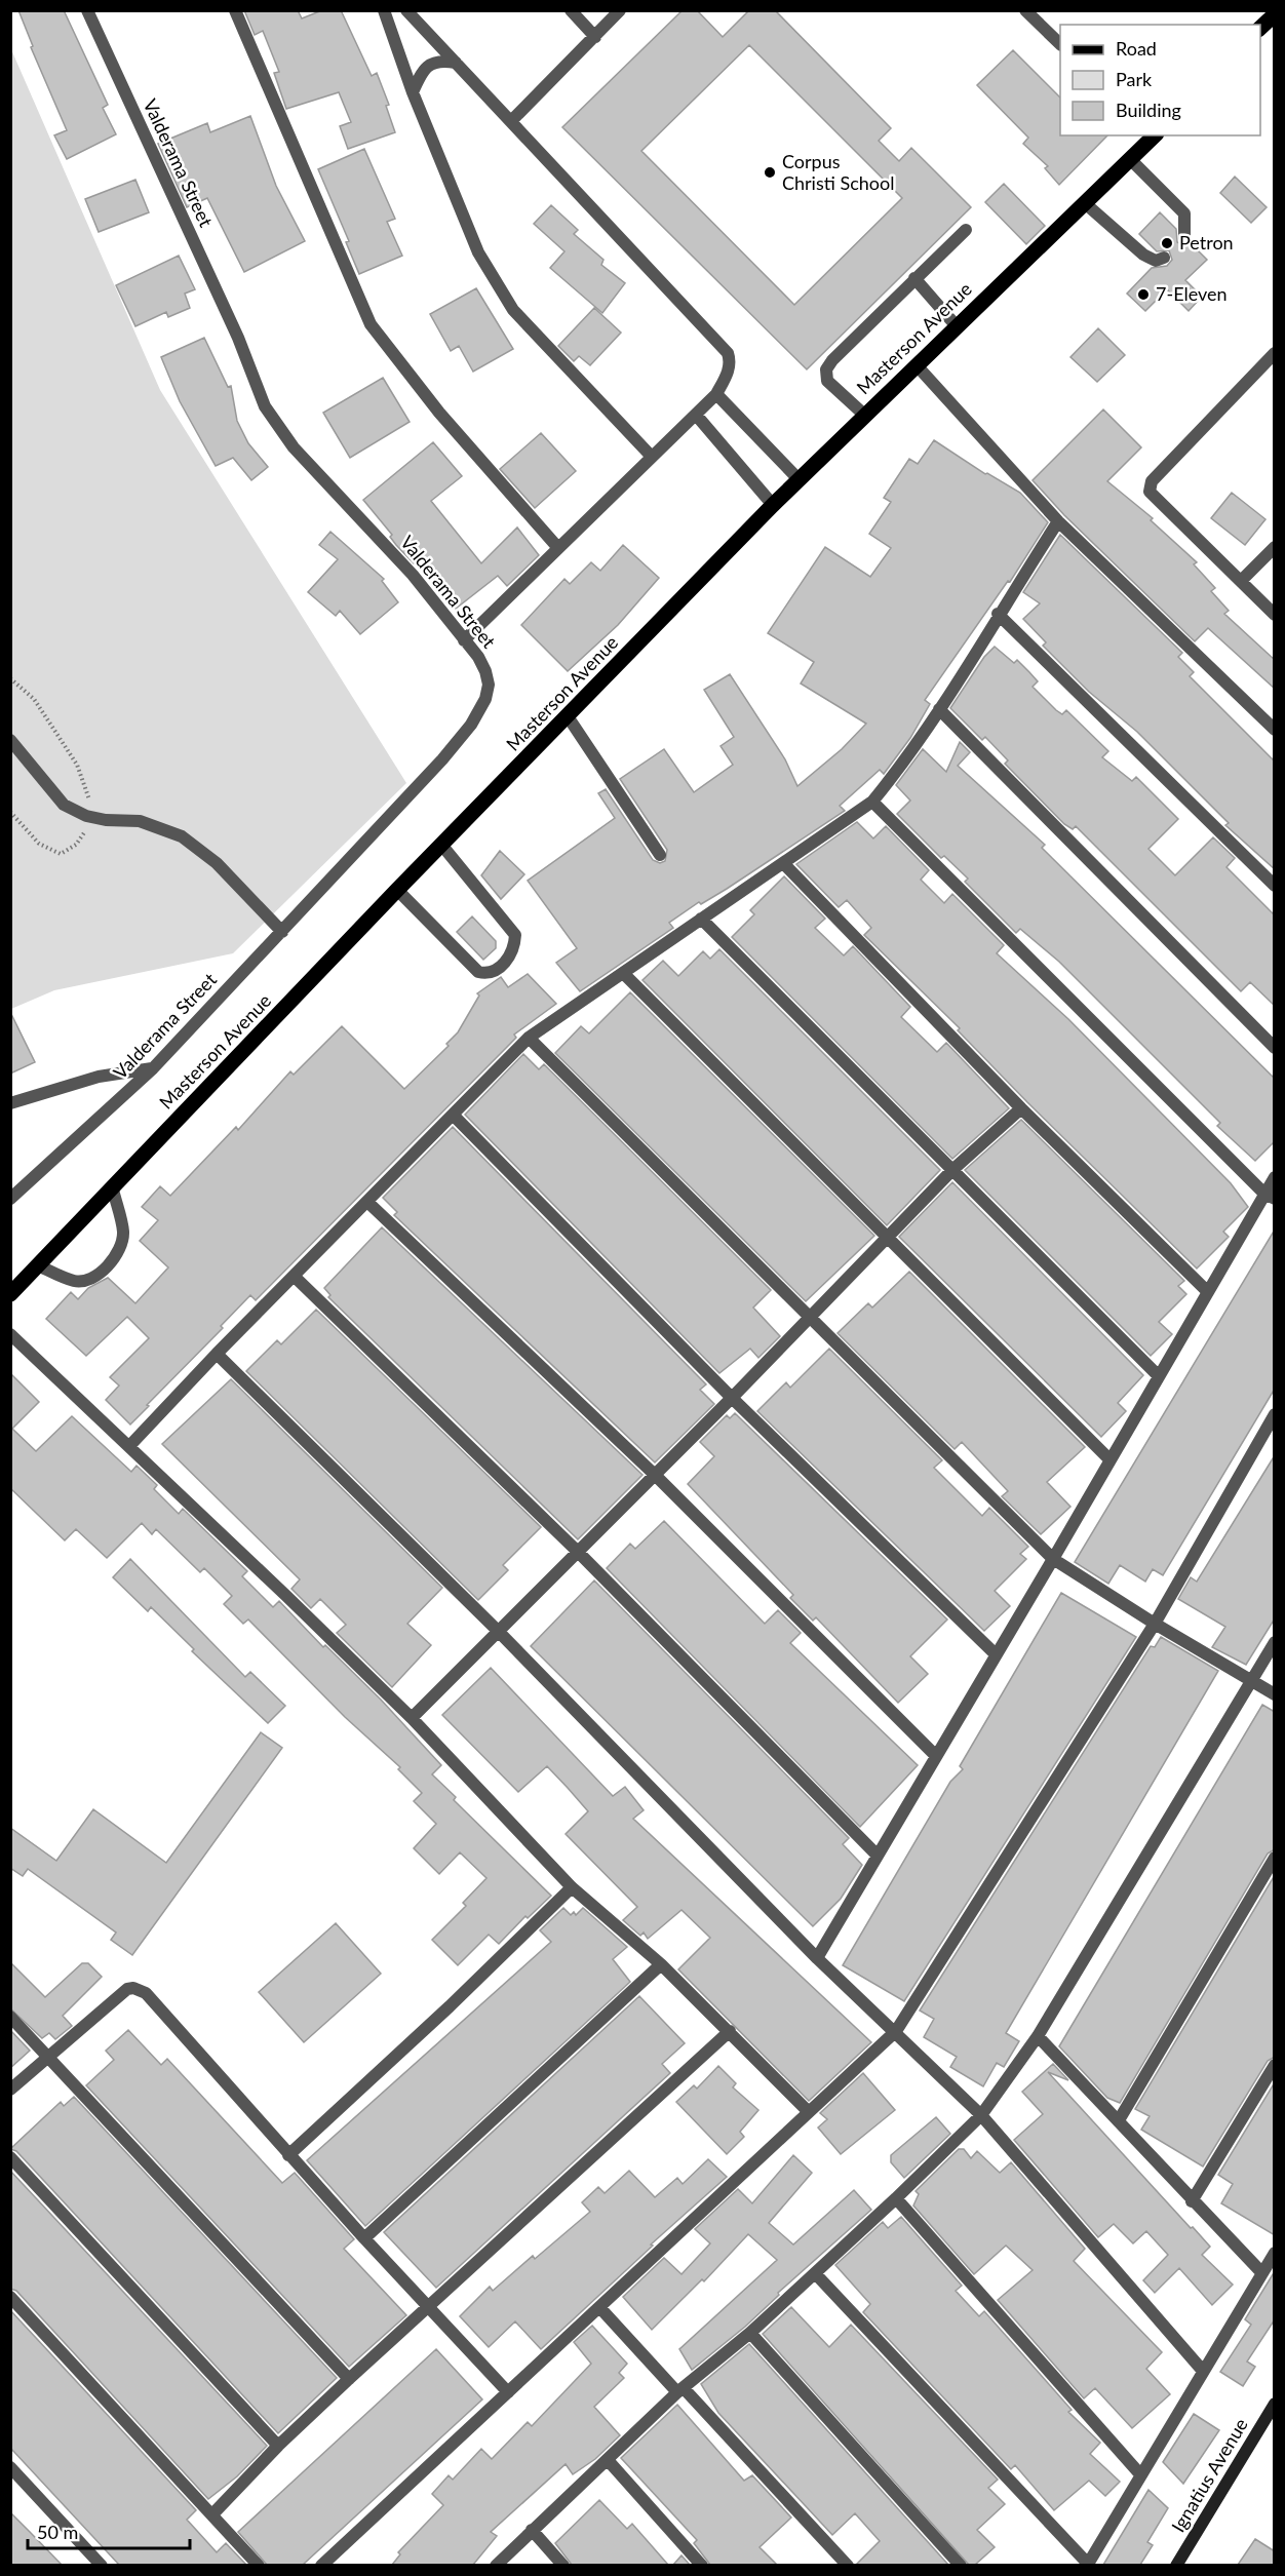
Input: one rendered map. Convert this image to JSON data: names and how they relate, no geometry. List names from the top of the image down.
{
  "streets": {
    "main road": ["Masterson Avenue"],
    "street": ["Valderama Street", "Ignatius Avenue"]
  },
  "places": ["Corpus Christi School", "Petron", "7-Eleven"],
  "legend": ["Road", "Park", "Building"],
  "scale_bar": "50 m"
}
